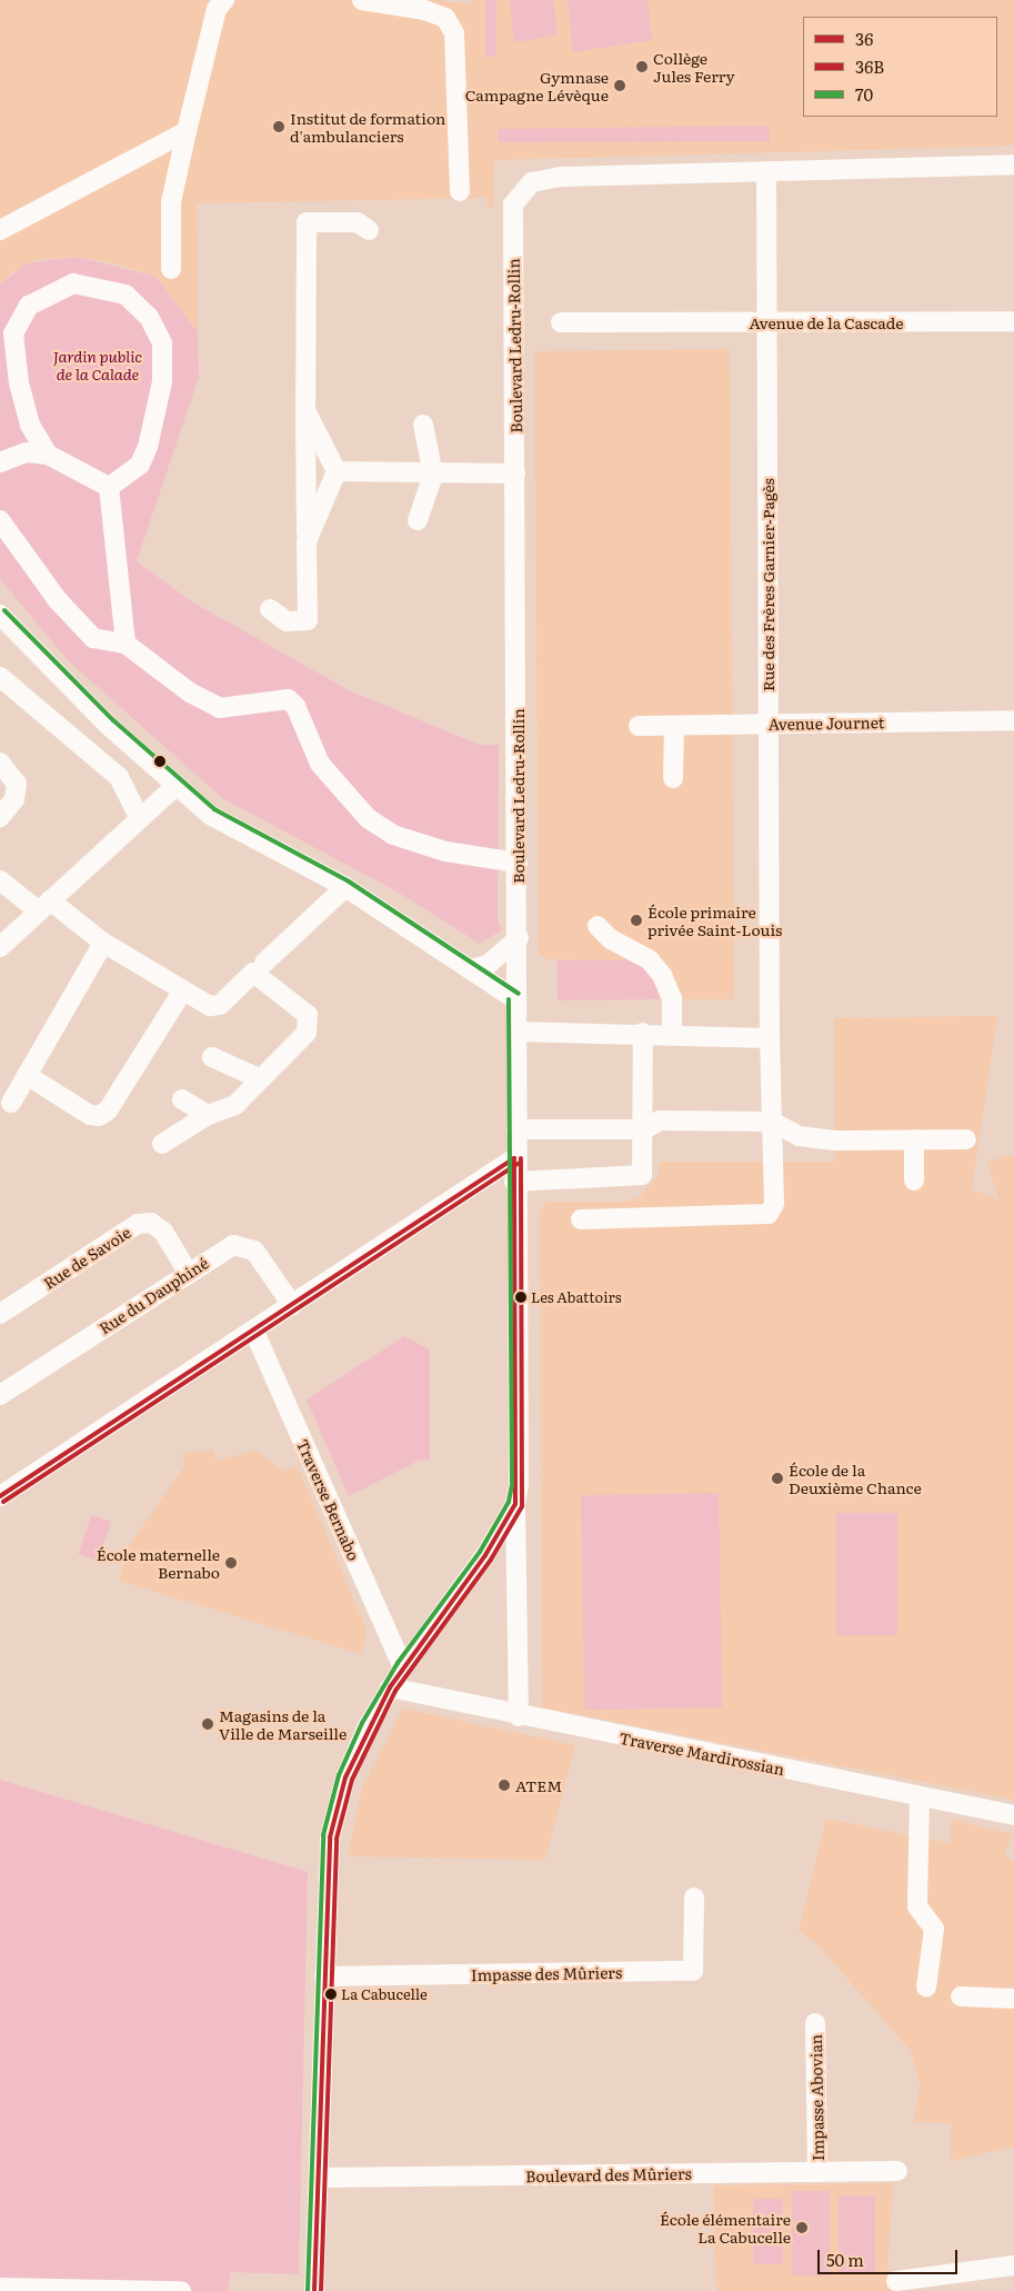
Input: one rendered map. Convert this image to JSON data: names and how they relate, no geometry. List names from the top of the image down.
{
  "streets": {
    "street": [
      "Avenue de la Cascade",
      "Boulevard Ledru-Rollin",
      "Rue des Frères Garnier-Pagès",
      "Avenue Journet",
      "Rue de Savoie",
      "Rue du Dauphiné",
      "Traverse Bernabo",
      "Traverse Mardirossian",
      "Impasse des Mûriers",
      "Impasse Abovian",
      "Boulevard des Mûriers"
    ]
  },
  "crossings": [
    ["Avenue de la Cascade", "Rue des Frères Garnier-Pagès"],
    ["Boulevard Ledru-Rollin", "Rue des Frères Garnier-Pagès"],
    ["Boulevard Ledru-Rollin", "Traverse Mardirossian"],
    ["Rue des Frères Garnier-Pagès", "Avenue Journet"],
    ["Rue de Savoie", "Rue du Dauphiné"],
    ["Impasse Abovian", "Boulevard des Mûriers"]
  ],
  "parks": ["Jardin public de la Calade"],
  "places": [
    "Collège Jules Ferry",
    "Gymnase Campagne Lévèque",
    "Institut de formation d'ambulanciers",
    "École primaire privée Saint-Louis",
    "Les Abattoirs",
    "École de la Deuxième Chance",
    "École maternelle Bernabo",
    "Magasins de la Ville de Marseille",
    "ATEM",
    "La Cabucelle",
    "École élémentaire La Cabucelle"
  ],
  "lines": ["transit line 70", "transit line 36", "transit line 36B"],
  "legend": ["36", "36B", "70"],
  "scale_bar": "50 m"
}
